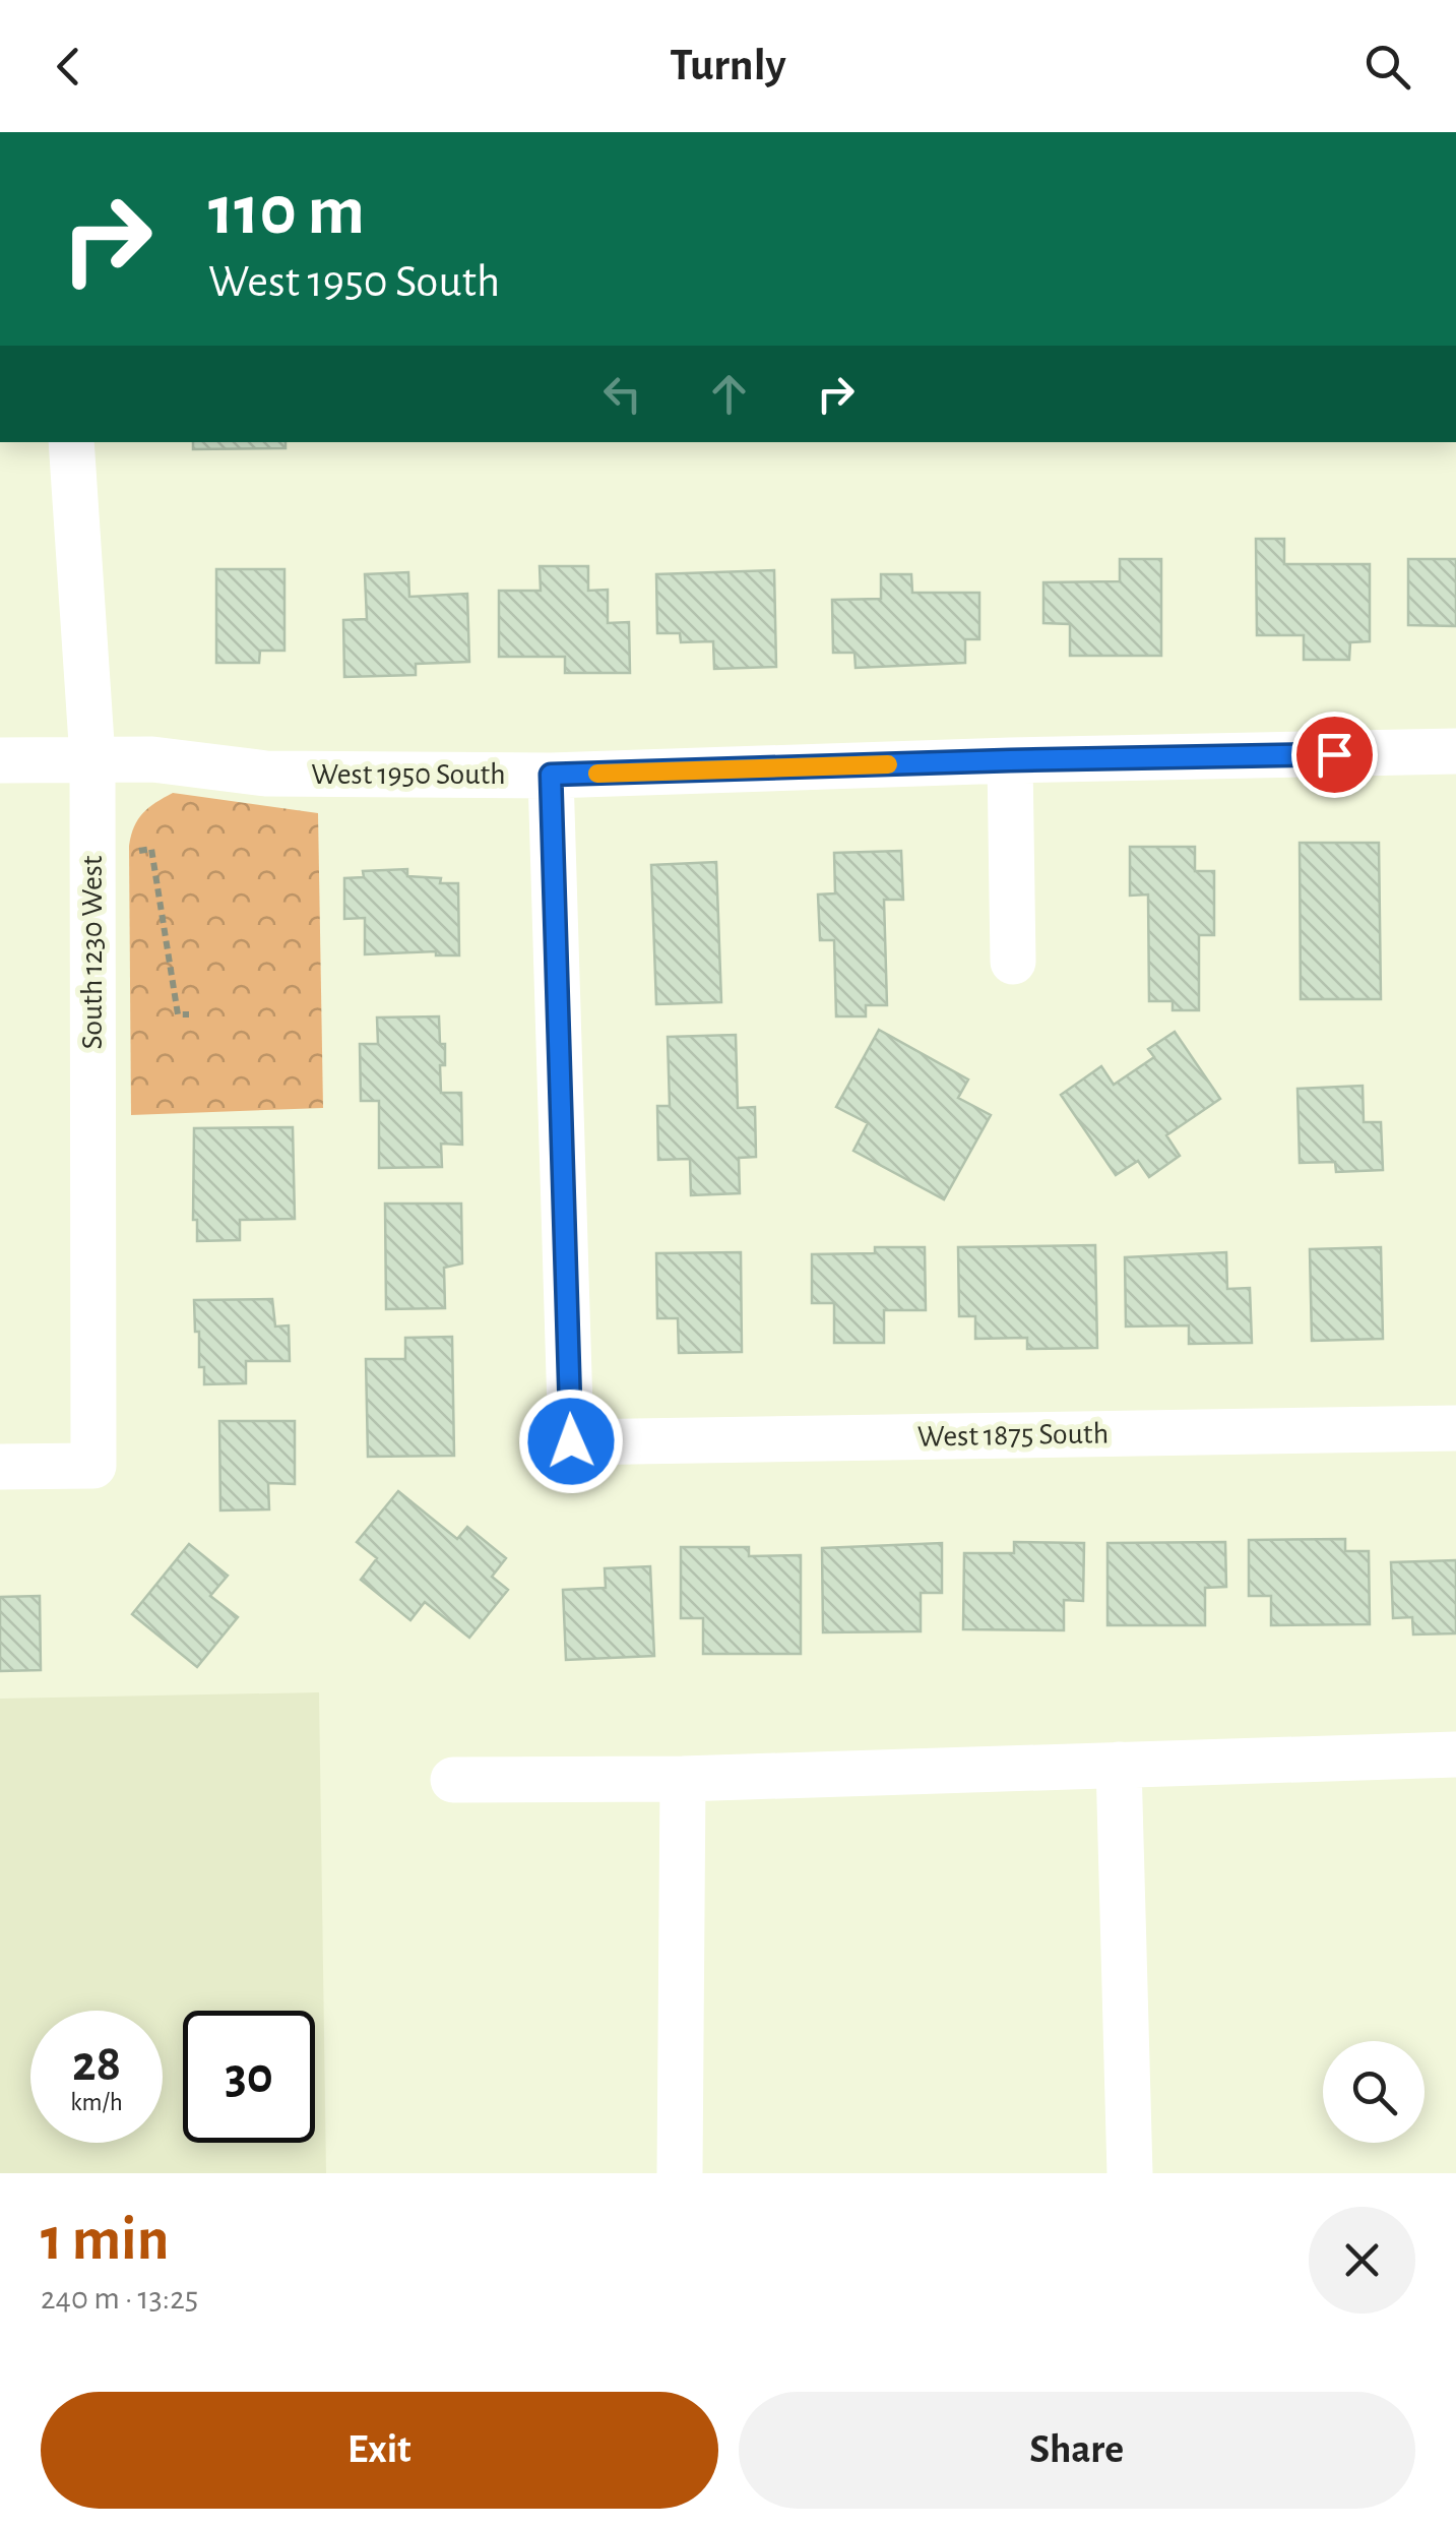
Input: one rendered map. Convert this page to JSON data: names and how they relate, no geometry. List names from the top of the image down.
{
  "streets": {
    "street": ["West 1950 South", "South 1230 West", "West 1875 South"]
  },
  "crossings": [
    ["West 1950 South", "South 1230 West"],
    ["West 1950 South", "West 1875 South"]
  ],
  "page": {
    "header": "Turnly",
    "turn": ["110 m", "West 1950 South"],
    "speed": "28 km/h",
    "limit": "30",
    "heading": ["1 min", "240 m · 13:25"],
    "buttons": ["Exit", "Share"]
  }
}
